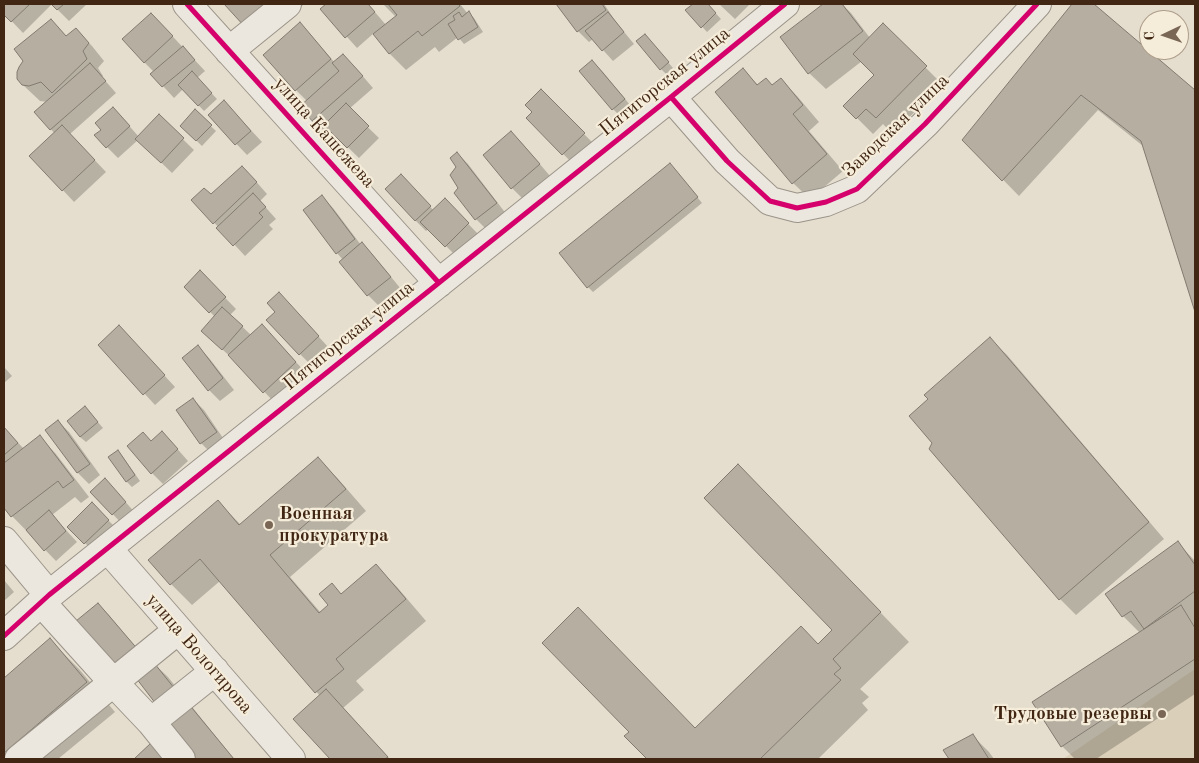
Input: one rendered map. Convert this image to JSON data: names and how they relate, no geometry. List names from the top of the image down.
{
  "streets": {
    "street": [
      "Пятигорская улица",
      "Заводская улица",
      "улица Кашежева",
      "улица Вологирова"
    ]
  },
  "crossings": [
    ["Пятигорская улица", "Заводская улица"],
    ["Пятигорская улица", "улица Кашежева"],
    ["Пятигорская улица", "улица Вологирова"]
  ],
  "places": ["Военная прокуратура", "Трудовые резервы"],
  "north": "left"
}
